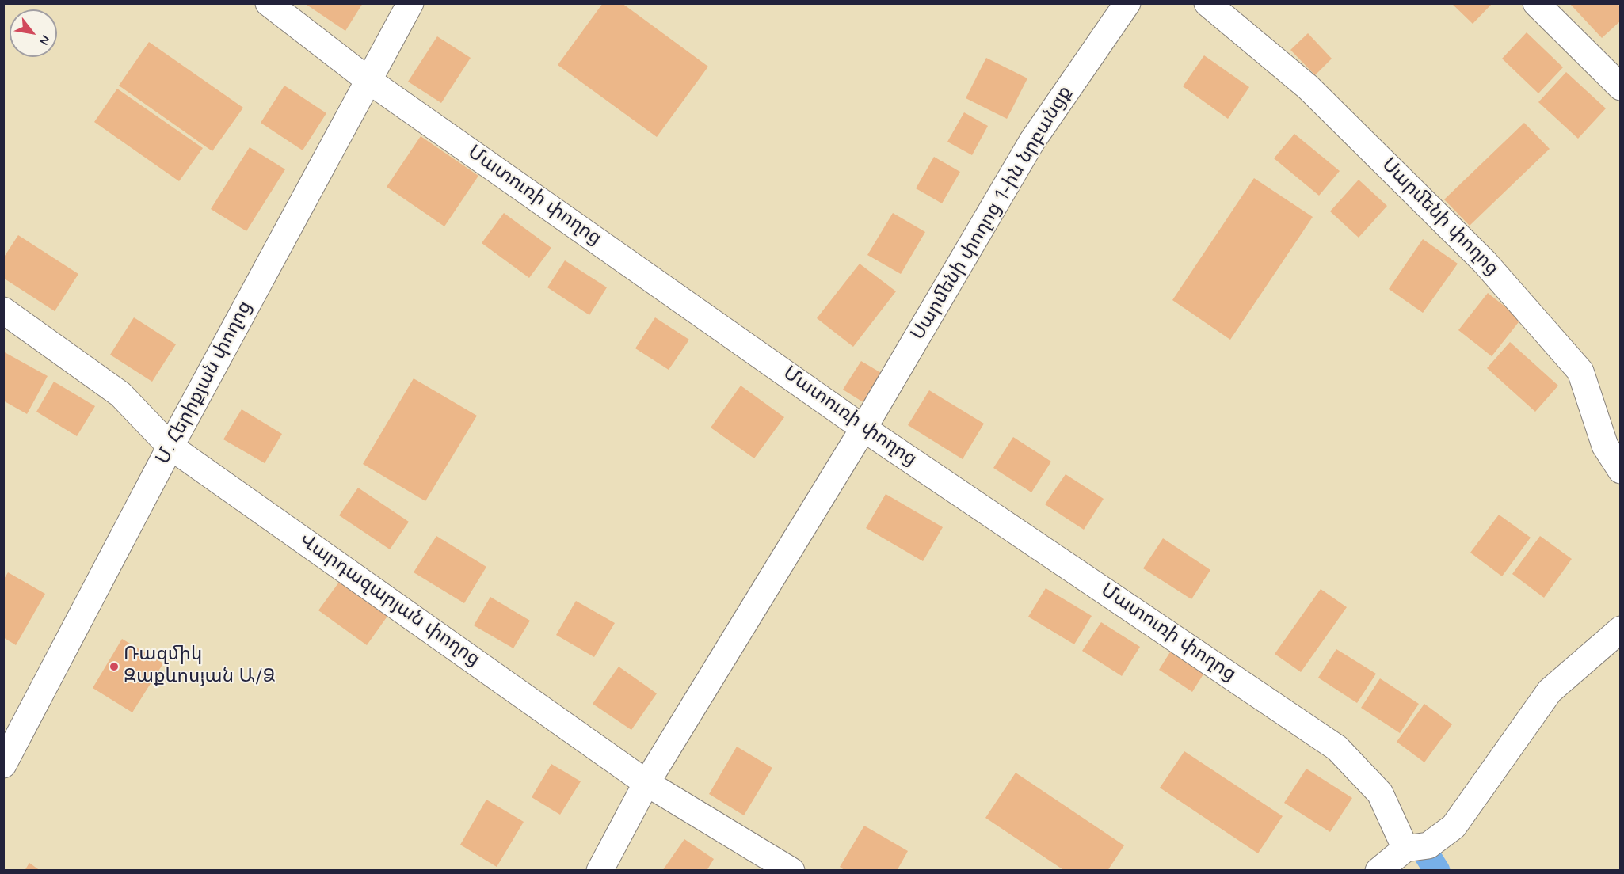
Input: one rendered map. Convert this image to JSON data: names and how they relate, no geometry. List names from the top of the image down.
{
  "streets": {
    "street": [
      "Մատուռի փողոց",
      "Սարմենի փողոց 1-ին նրբանցք",
      "Սարմենի փողոց",
      "Մ. Հերիքյան փողոց",
      "Վարդազարյան փողոց"
    ]
  },
  "crossings": [
    ["Մատուռի փողոց", "Սարմենի փողոց 1-ին նրբանցք"],
    ["Մատուռի փողոց", "Մ. Հերիքյան փողոց"],
    ["Սարմենի փողոց 1-ին նրբանցք", "Վարդազարյան փողոց"],
    ["Մ. Հերիքյան փողոց", "Վարդազարյան փողոց"]
  ],
  "places": ["Ռազմիկ Զաքևոսյան Ա/Ձ"],
  "north": "bottom right"
}
